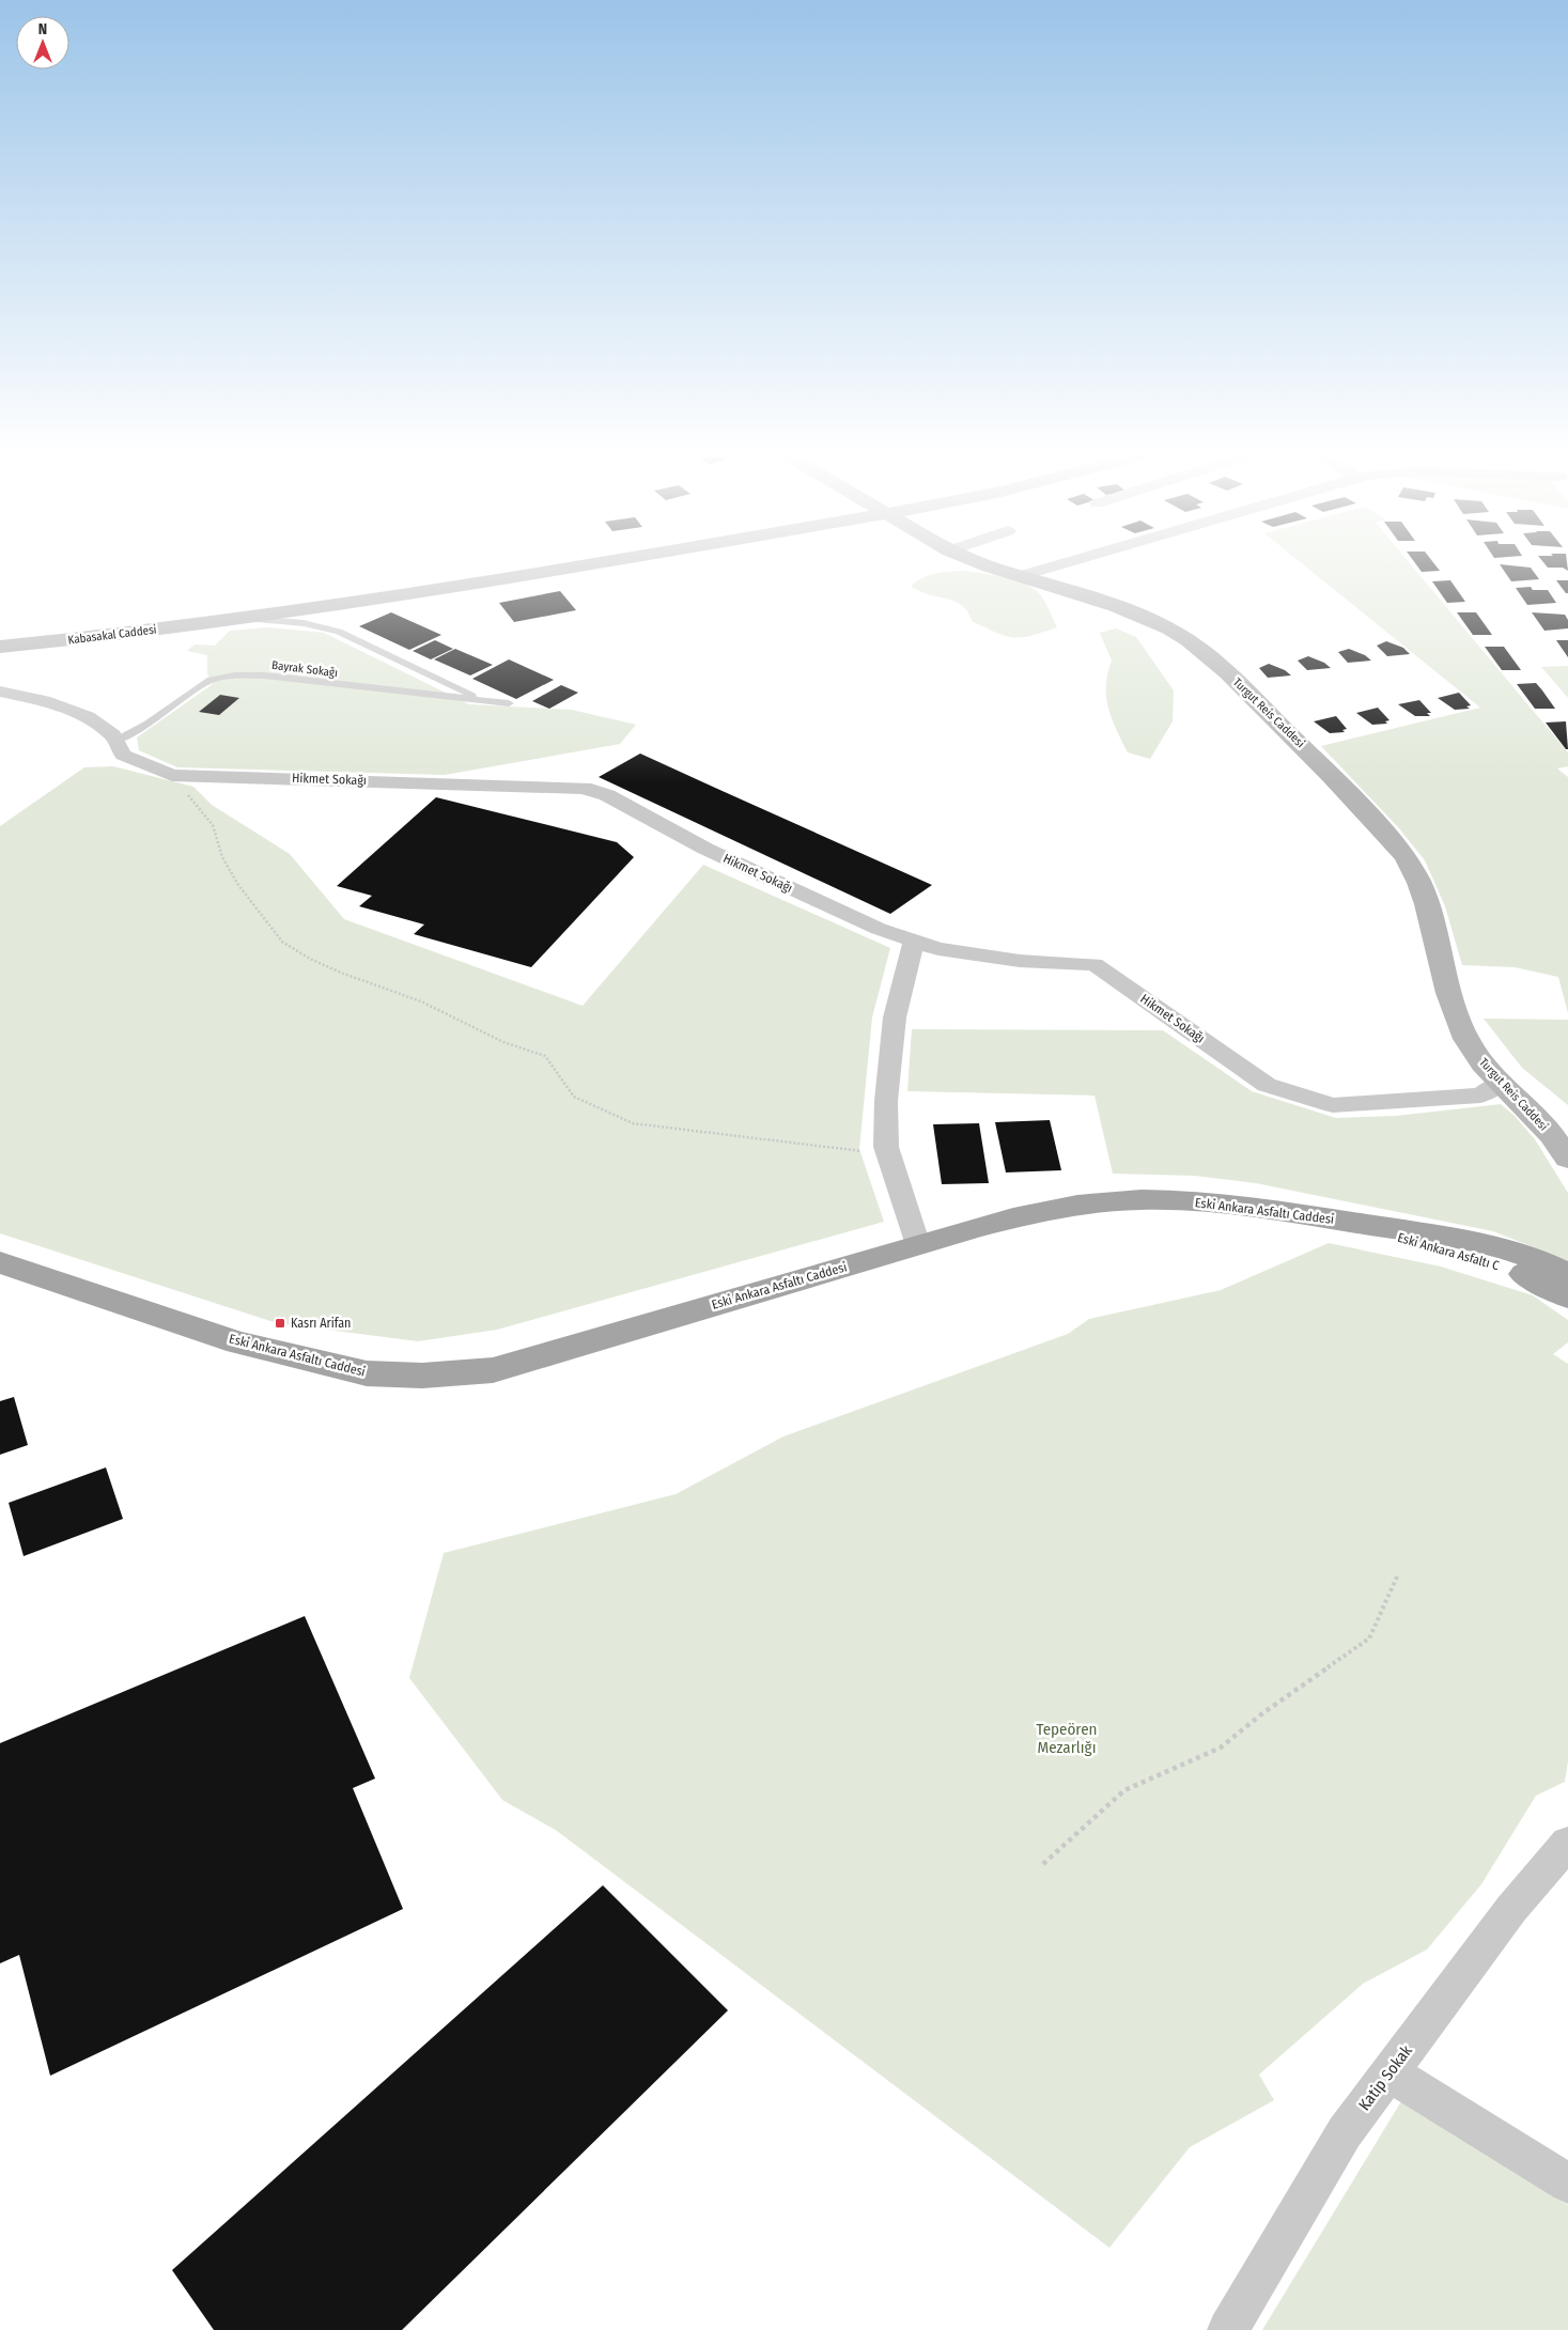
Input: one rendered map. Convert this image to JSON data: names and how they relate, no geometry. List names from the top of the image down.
{
  "streets": {
    "main road": ["Eski Ankara Asfaltı Caddesi", "Eski Ankara Asfaltı C"],
    "street": [
      "Kabasakal Caddesi",
      "Turgut Reis Caddesi",
      "Hikmet Sokağı",
      "Katip Sokak"
    ],
    "lane": ["Bayrak Sokağı"]
  },
  "crossings": [
    ["Bayrak Sokağı", "Hikmet Sokağı"],
    ["Turgut Reis Caddesi", "Hikmet Sokağı"],
    ["Eski Ankara Asfaltı Caddesi", "Eski Ankara Asfaltı C"]
  ],
  "parks": ["Tepeören Mezarlığı"],
  "places": {
    "transit": ["Kasrı Arifan"]
  },
  "north": "top"
}
